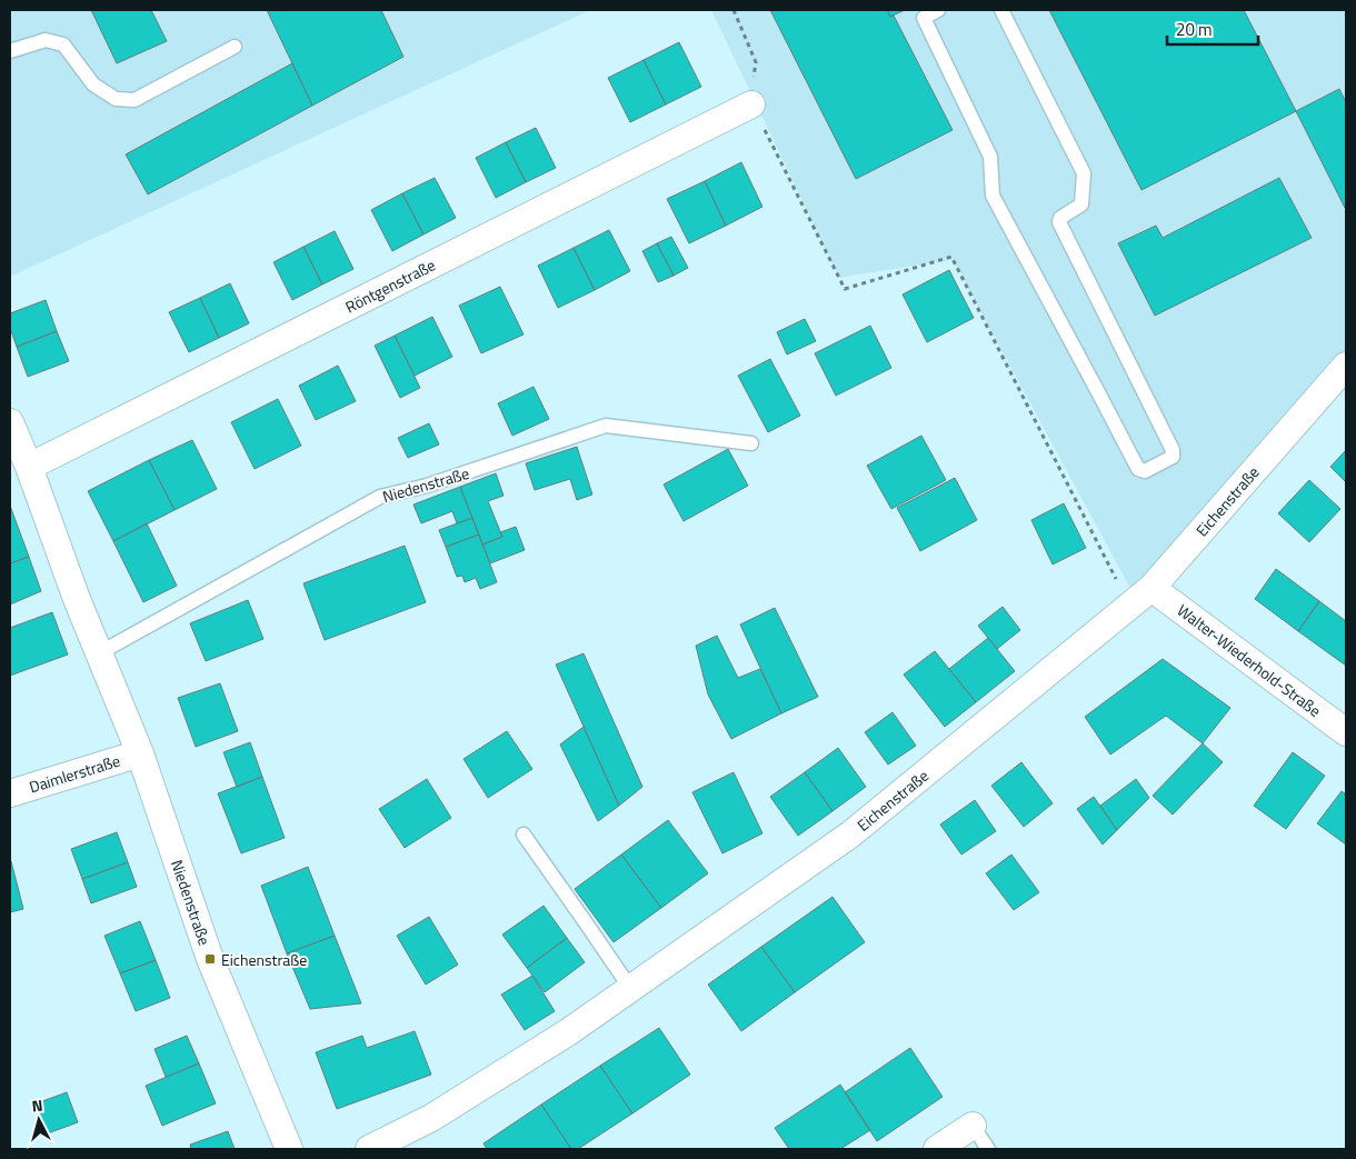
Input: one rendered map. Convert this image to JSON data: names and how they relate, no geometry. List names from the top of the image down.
{
  "streets": {
    "street": [
      "Röntgenstraße",
      "Niedenstraße",
      "Eichenstraße",
      "Walter-Wiederhold-Straße",
      "Daimlerstraße"
    ]
  },
  "crossings": [
    ["Röntgenstraße", "Niedenstraße"],
    ["Niedenstraße", "Daimlerstraße"],
    ["Eichenstraße", "Walter-Wiederhold-Straße"]
  ],
  "places": {
    "transit": ["Eichenstraße"]
  },
  "scale_bar": "20 m",
  "north": "top"
}
